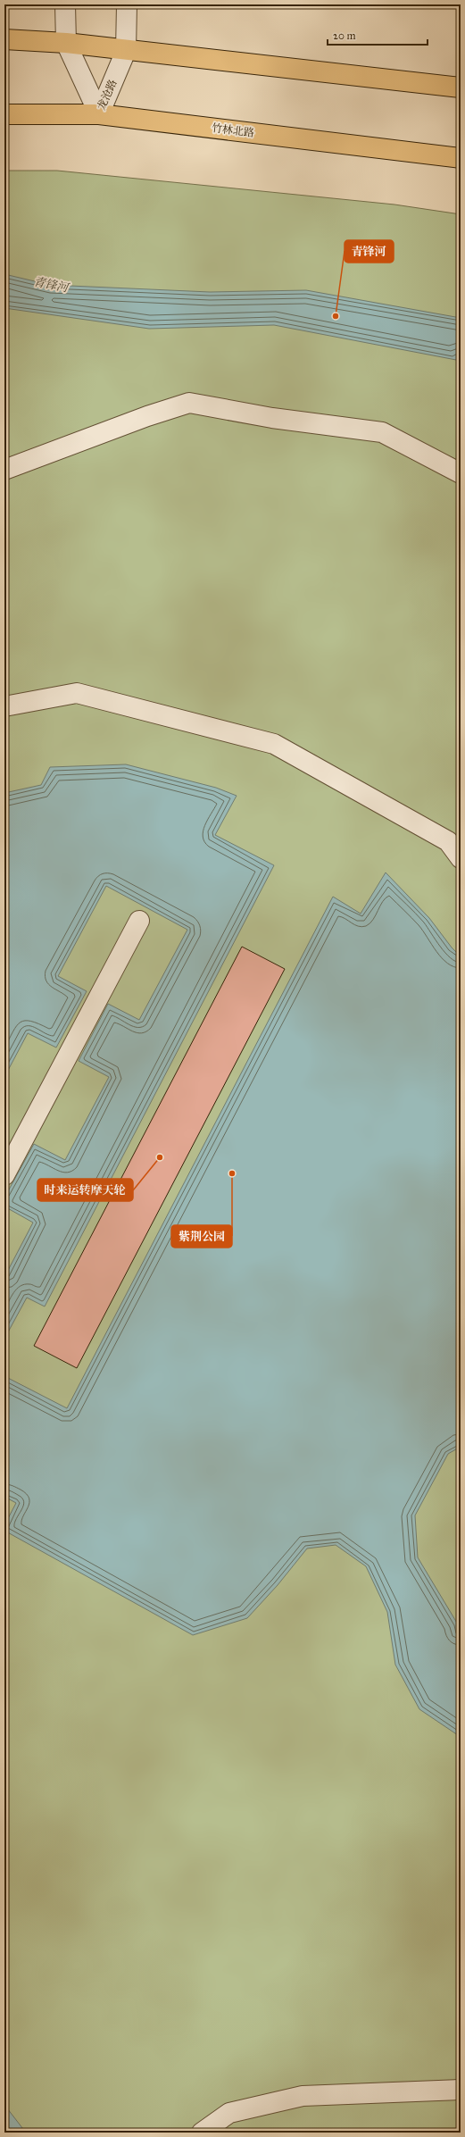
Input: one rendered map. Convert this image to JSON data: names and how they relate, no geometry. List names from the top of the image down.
{
  "streets": {
    "main road": ["竹林北路"],
    "street": ["龙沧路"]
  },
  "crossings": [
    ["龙沧路", "竹林北路"]
  ],
  "water": ["青锋河"],
  "places": ["青锋河", "时来运转摩天轮", "紫荆公园"],
  "scale_bar": "20 m"
}
